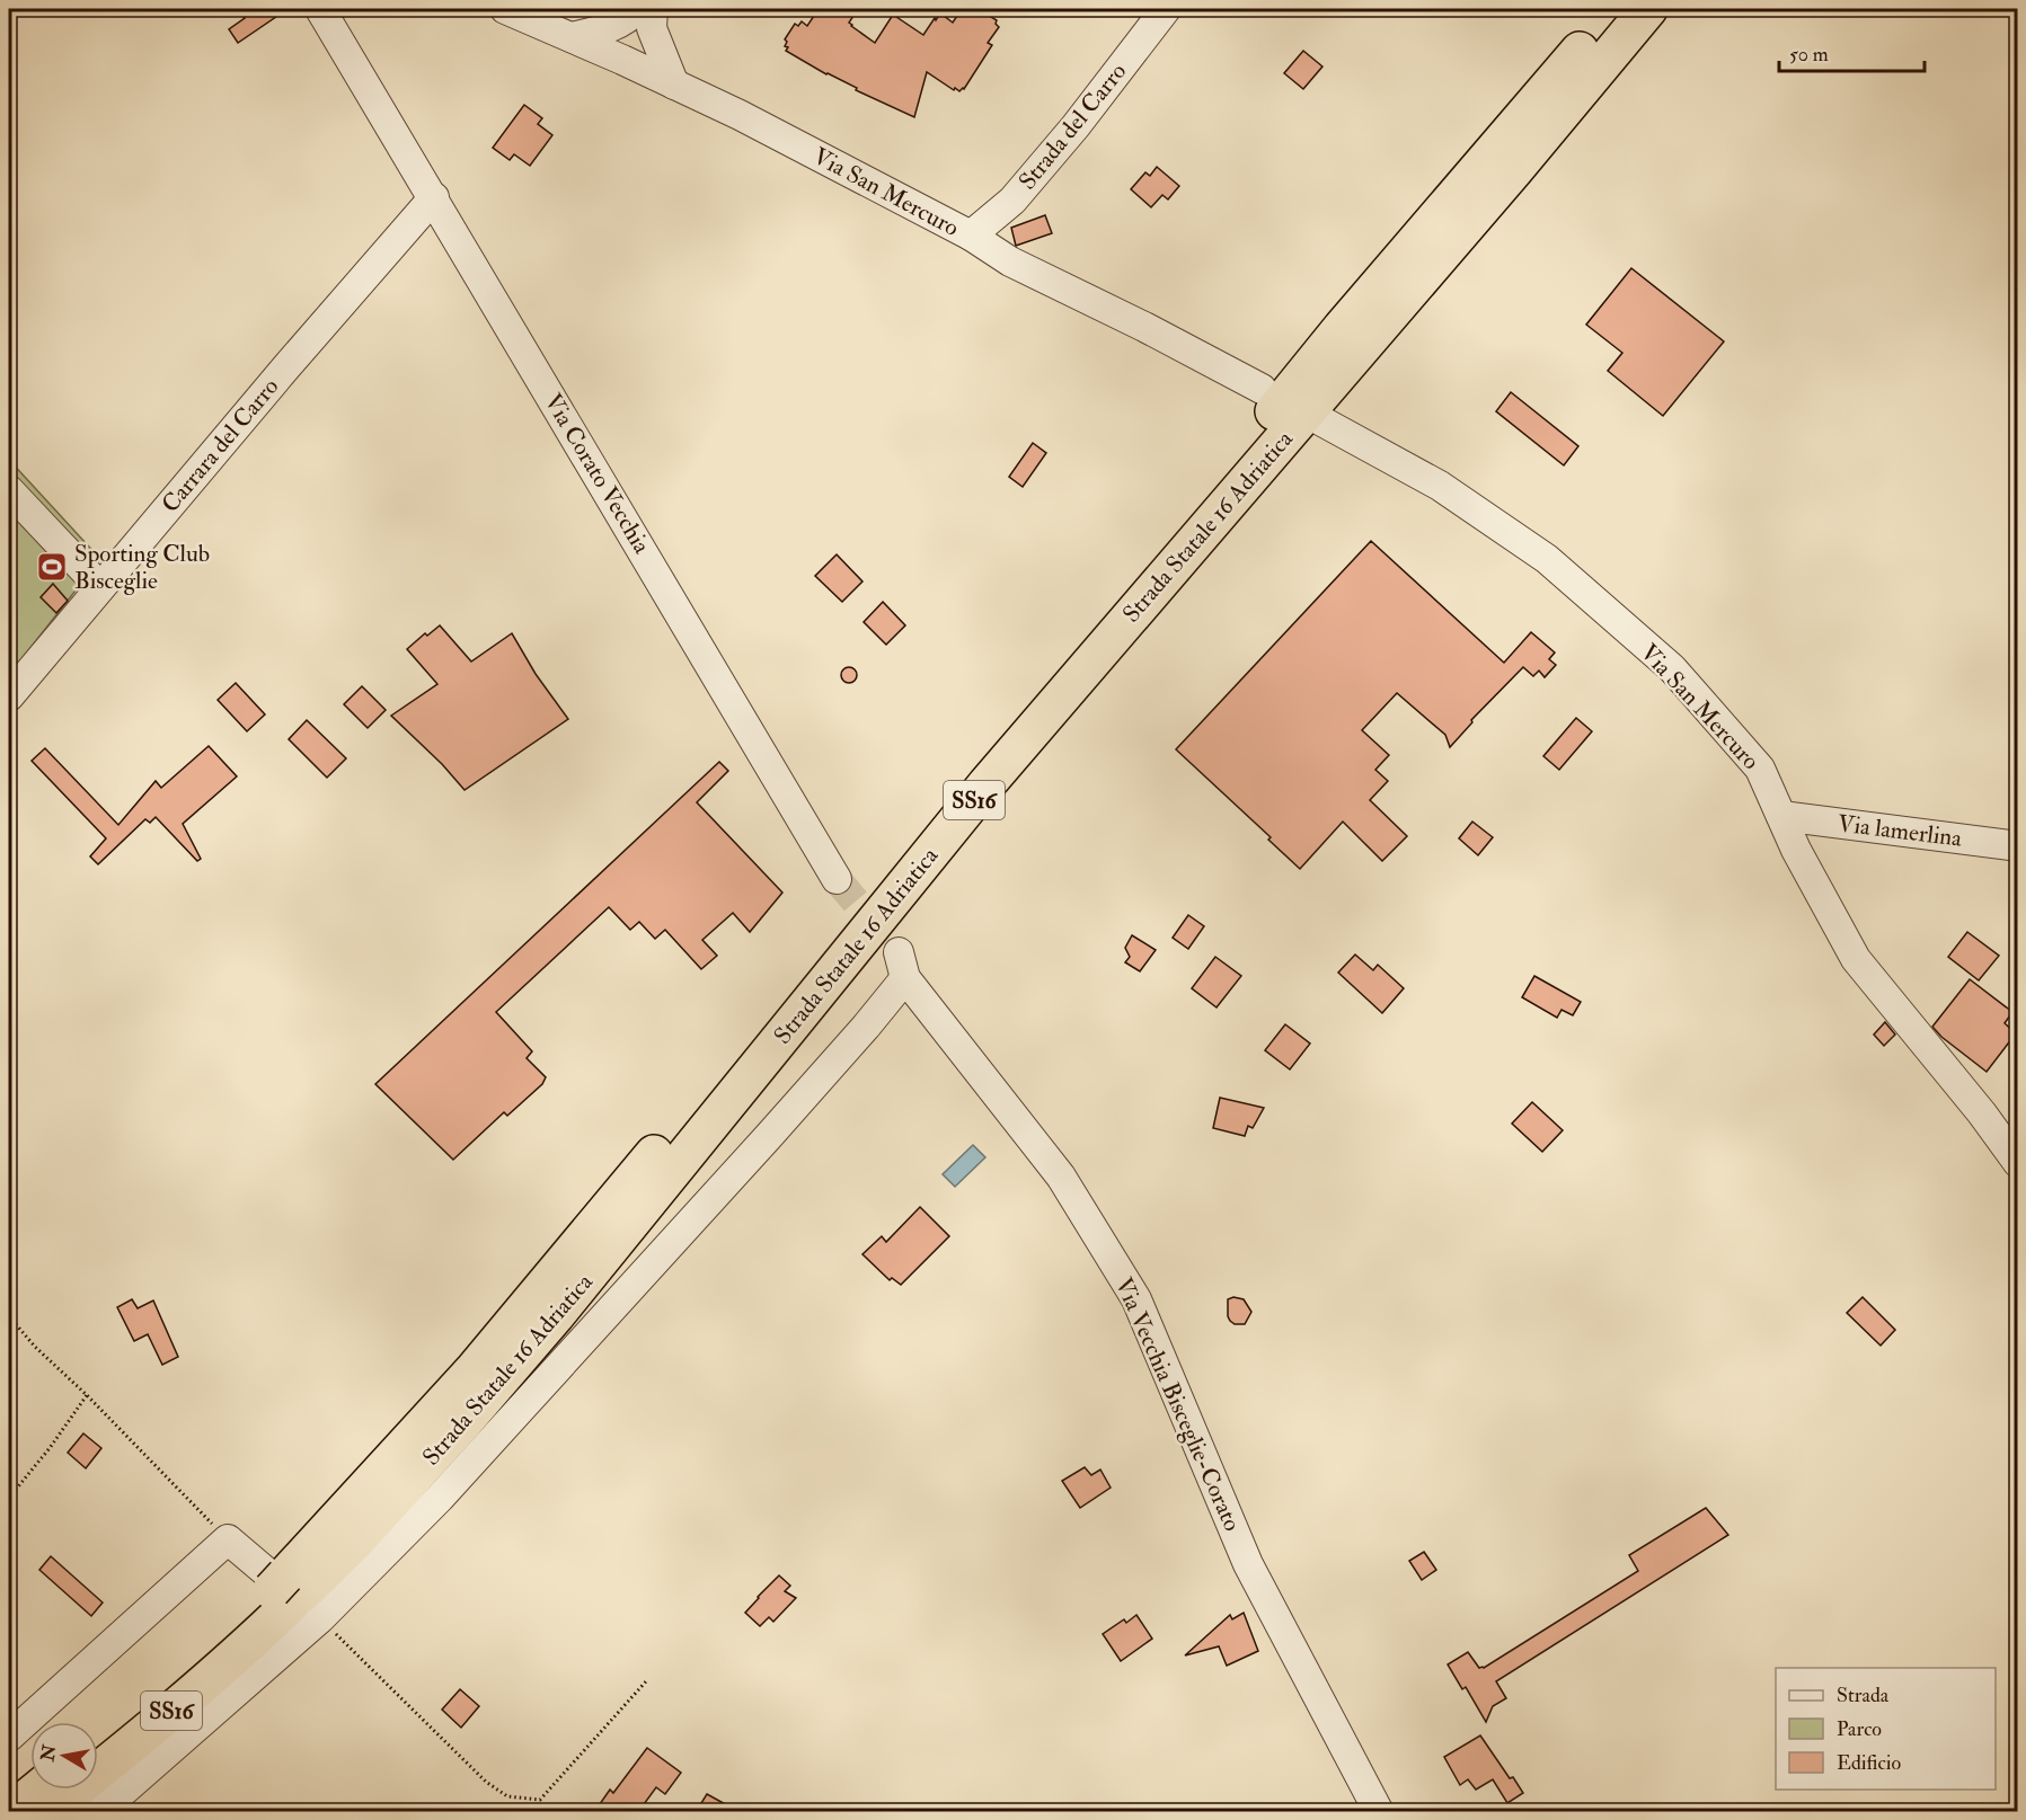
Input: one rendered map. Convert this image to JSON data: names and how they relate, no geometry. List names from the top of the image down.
{
  "streets": {
    "highway": ["Strada Statale 16 Adriatica", "SS16"],
    "street": [
      "Strada del Carro",
      "Via San Mercuro",
      "Carrara del Carro",
      "Via Corato Vecchia",
      "Via lamerlina",
      "Via Vecchia Bisceglie-Corato"
    ]
  },
  "crossings": [
    ["Strada del Carro", "Via San Mercuro"],
    ["Via San Mercuro", "Via lamerlina"],
    ["Carrara del Carro", "Via Corato Vecchia"],
    ["Strada Statale 16 Adriatica", "Via Vecchia Bisceglie-Corato"]
  ],
  "places": {
    "sports": ["Sporting Club Bisceglie"]
  },
  "legend": ["Strada", "Parco", "Edificio"],
  "scale_bar": "50 m",
  "north": "left"
}
